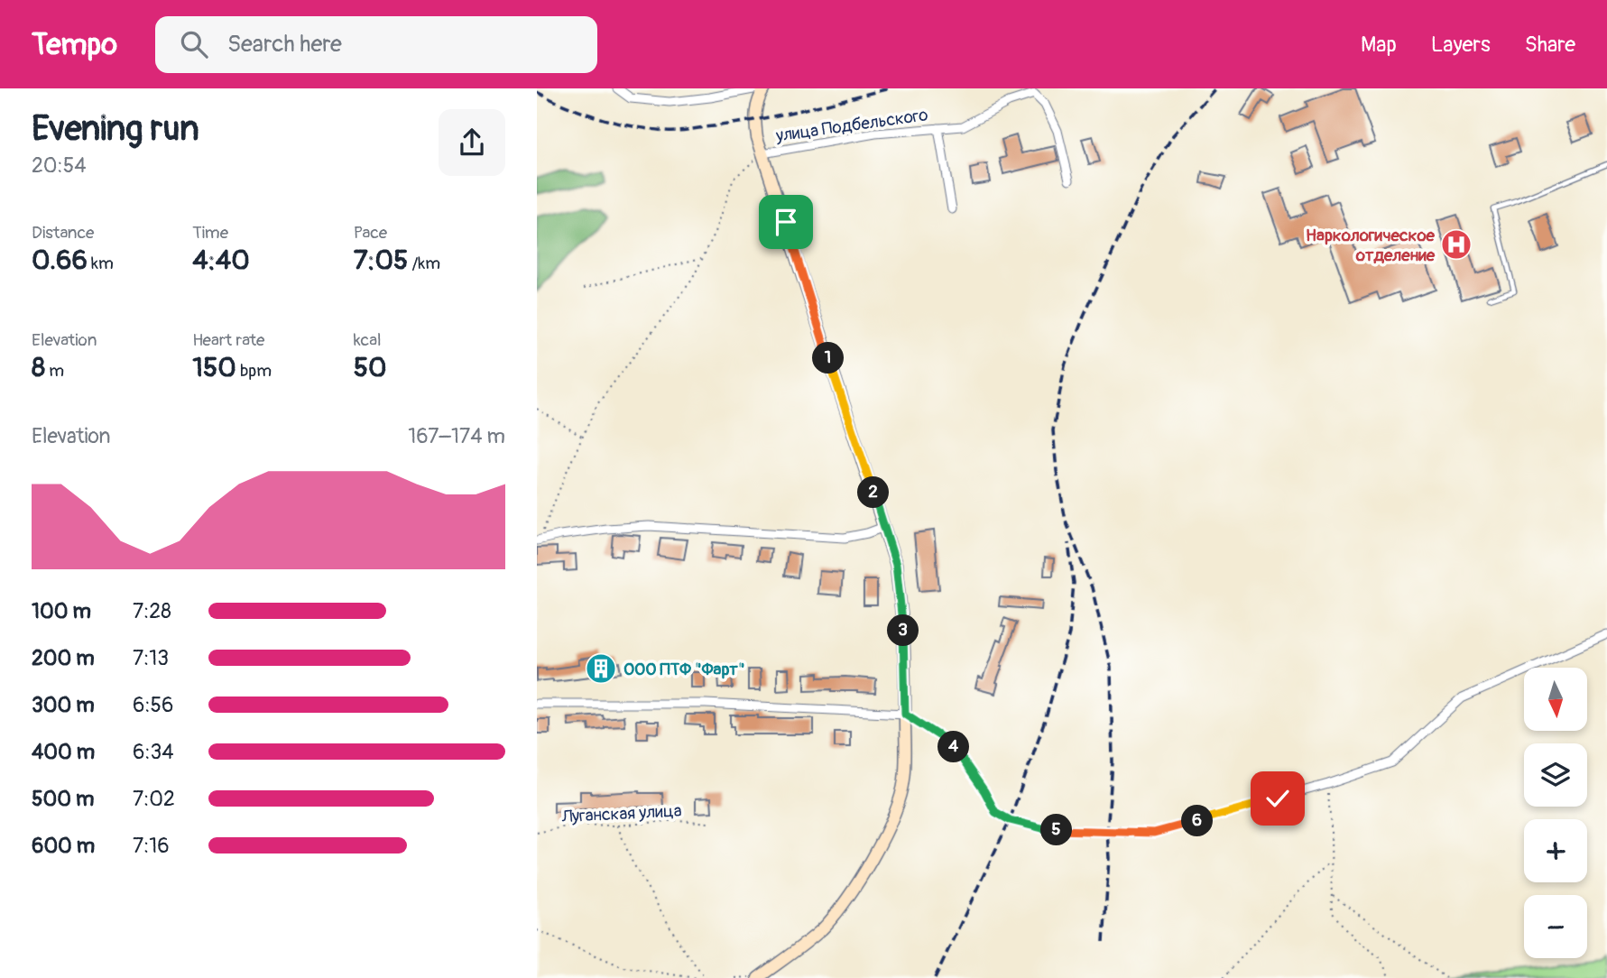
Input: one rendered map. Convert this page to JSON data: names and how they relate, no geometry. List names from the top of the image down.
{
  "streets": {
    "street": ["улица Подбельского"],
    "path": ["Луганская улица"]
  },
  "places": {
    "hospital": ["Наркологическое отделение"],
    "building": ["ООО ПТФ \"Фарт\""]
  },
  "north": "bottom",
  "page": {
    "header": "Tempo",
    "search": "Search here",
    "nav": ["Map", "Layers", "Share"],
    "heading": ["Evening run", "20:54"],
    "stats": [
      ["Distance", "0.66 km"],
      ["Time", "4:40"],
      ["Pace", "7:05 /km"],
      ["Elevation", "8 m"],
      ["Heart rate", "150 bpm"],
      ["kcal", "50"]
    ],
    "pins": [
      "1",
      "2",
      "3",
      "4",
      "6",
      "5"
    ],
    "chart": ["Elevation", "167–174 m"],
    "list": [
      {
        "name": "100 m",
        "note": "7:28"
      },
      {
        "name": "200 m",
        "note": "7:13"
      },
      {
        "name": "300 m",
        "note": "6:56"
      },
      {
        "name": "400 m",
        "note": "6:34"
      },
      {
        "name": "500 m",
        "note": "7:02"
      },
      {
        "name": "600 m",
        "note": "7:16"
      }
    ],
    "map_buttons": ["+", "−"]
  }
}
